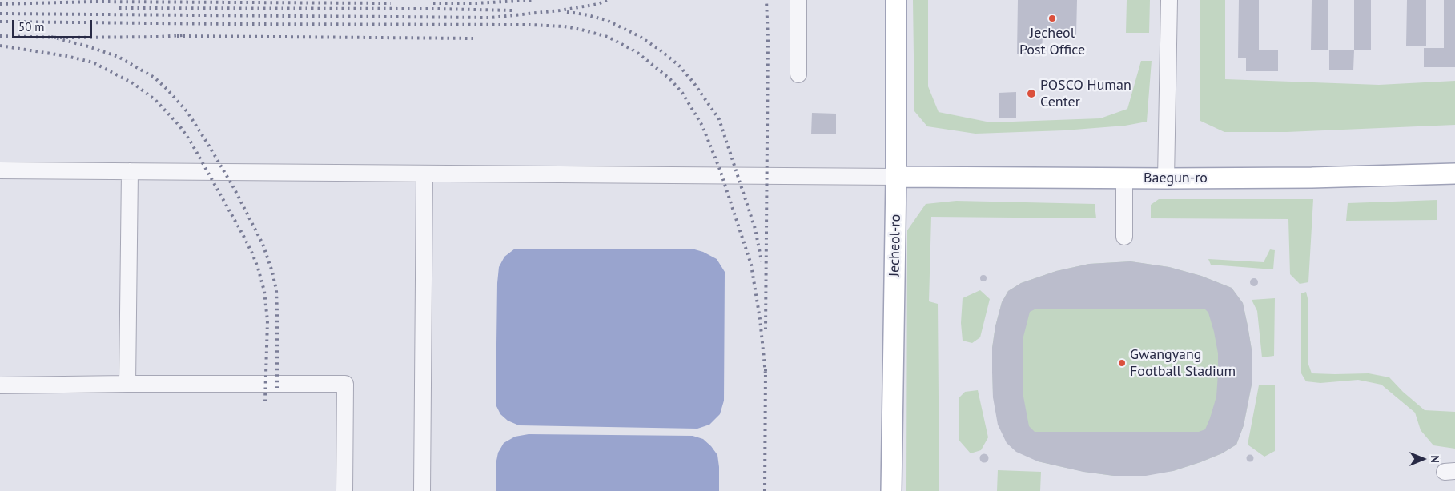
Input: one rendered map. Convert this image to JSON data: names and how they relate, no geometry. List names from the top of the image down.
{
  "streets": {
    "main road": ["Baegun-ro", "Jecheol-ro"]
  },
  "crossings": [
    ["Baegun-ro", "Jecheol-ro"]
  ],
  "places": ["Jecheol Post Office", "POSCO Human Center", "Gwangyang Football Stadium"],
  "scale_bar": "50 m",
  "north": "right"
}
